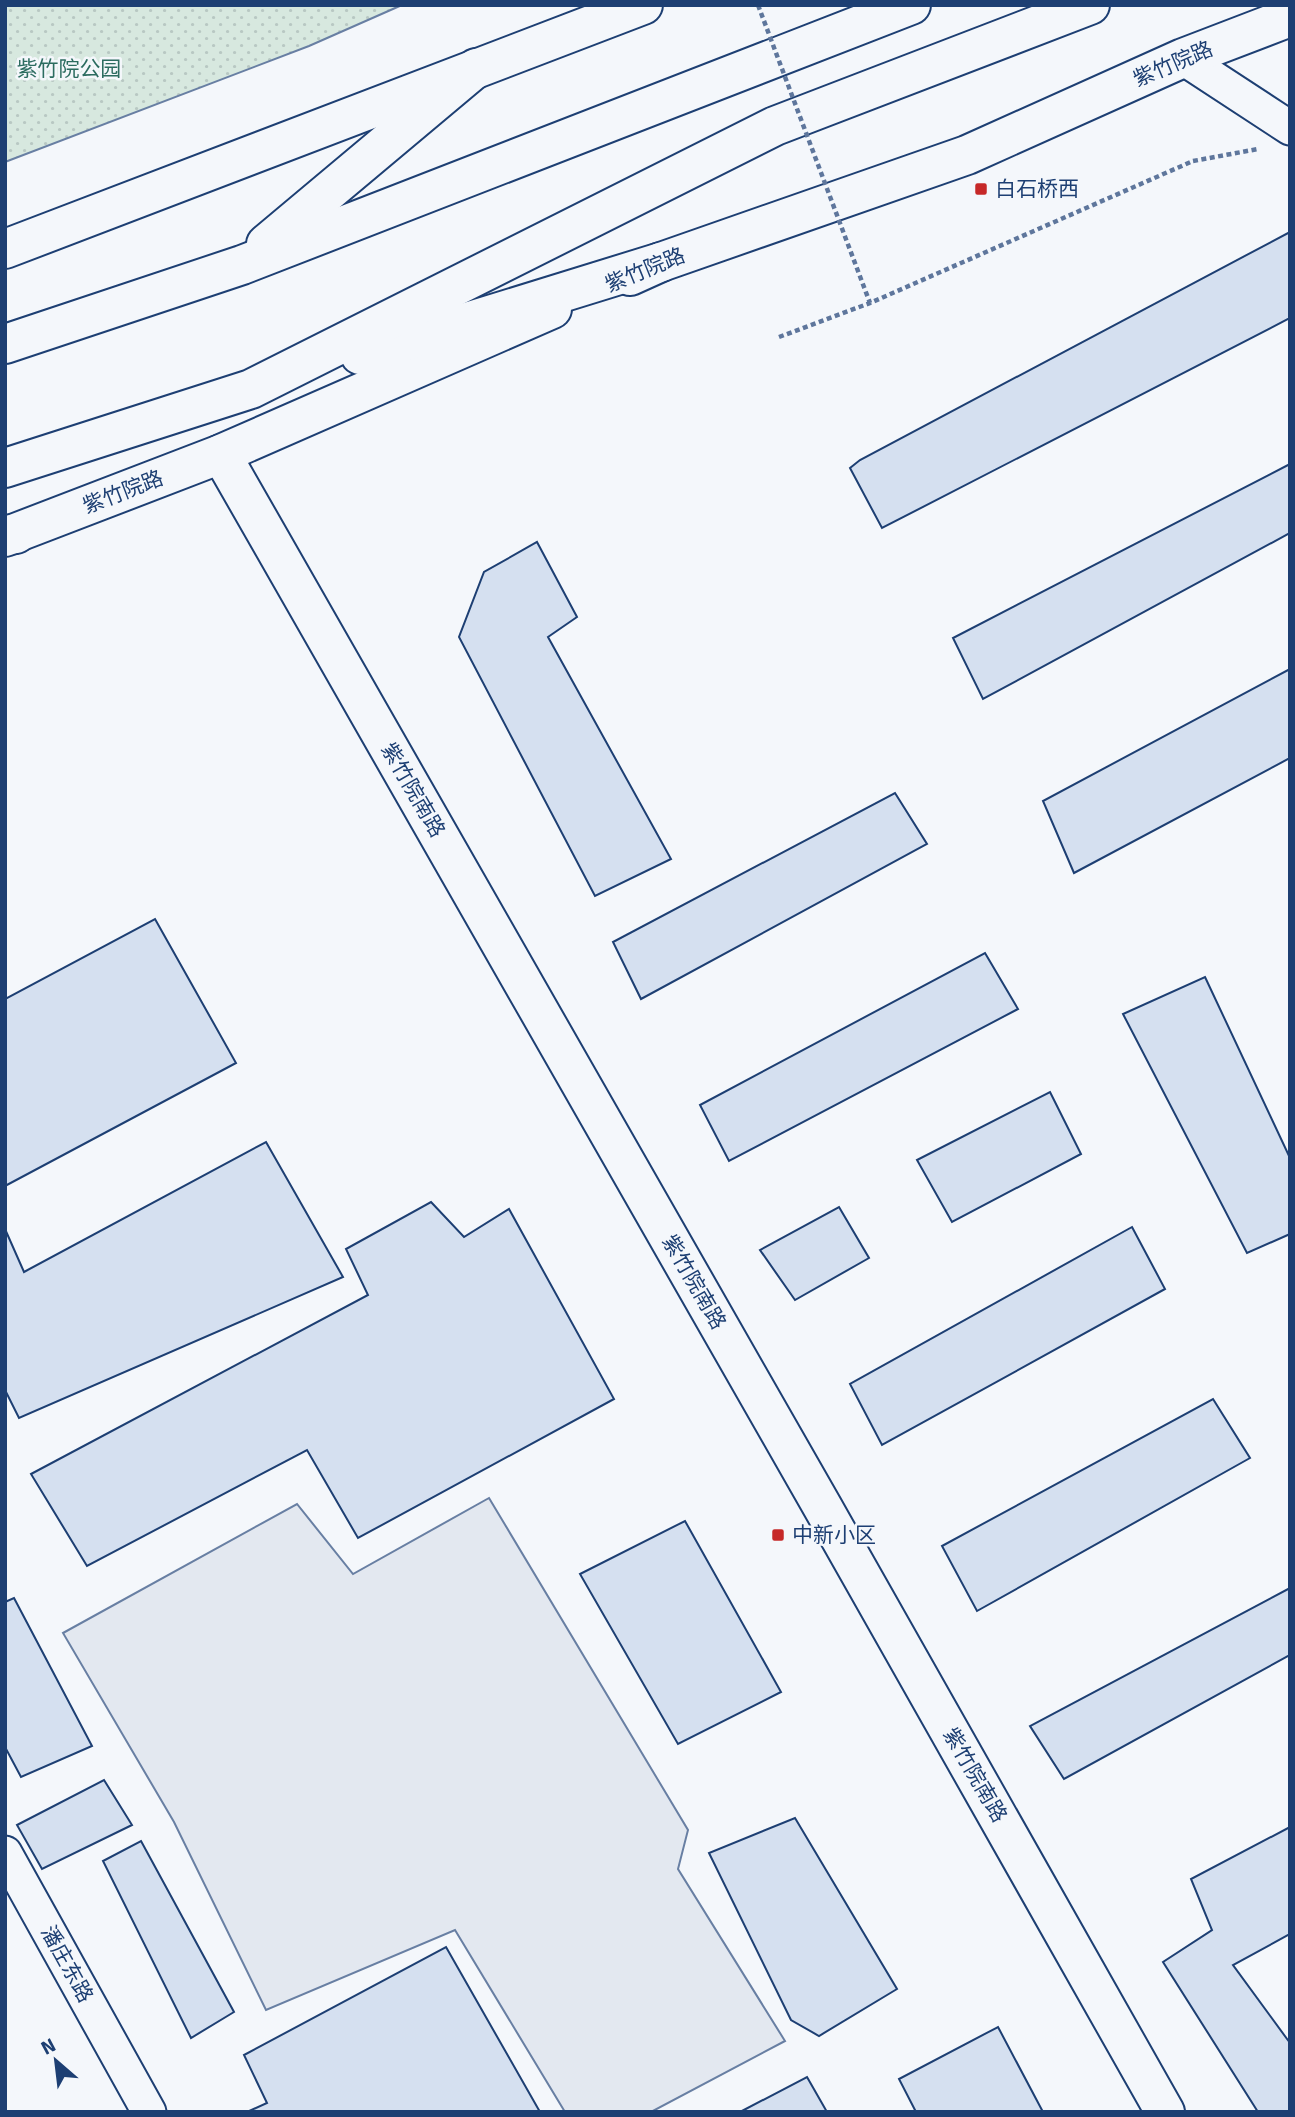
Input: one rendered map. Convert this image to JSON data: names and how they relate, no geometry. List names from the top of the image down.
{
  "streets": {
    "main road": ["紫竹院路", "紫竹院南路"],
    "street": ["潘庄东路"]
  },
  "crossings": [
    ["紫竹院路", "紫竹院南路"]
  ],
  "parks": ["紫竹院公园"],
  "places": {
    "transit": ["白石桥西", "中新小区"]
  },
  "north": "top left"
}
